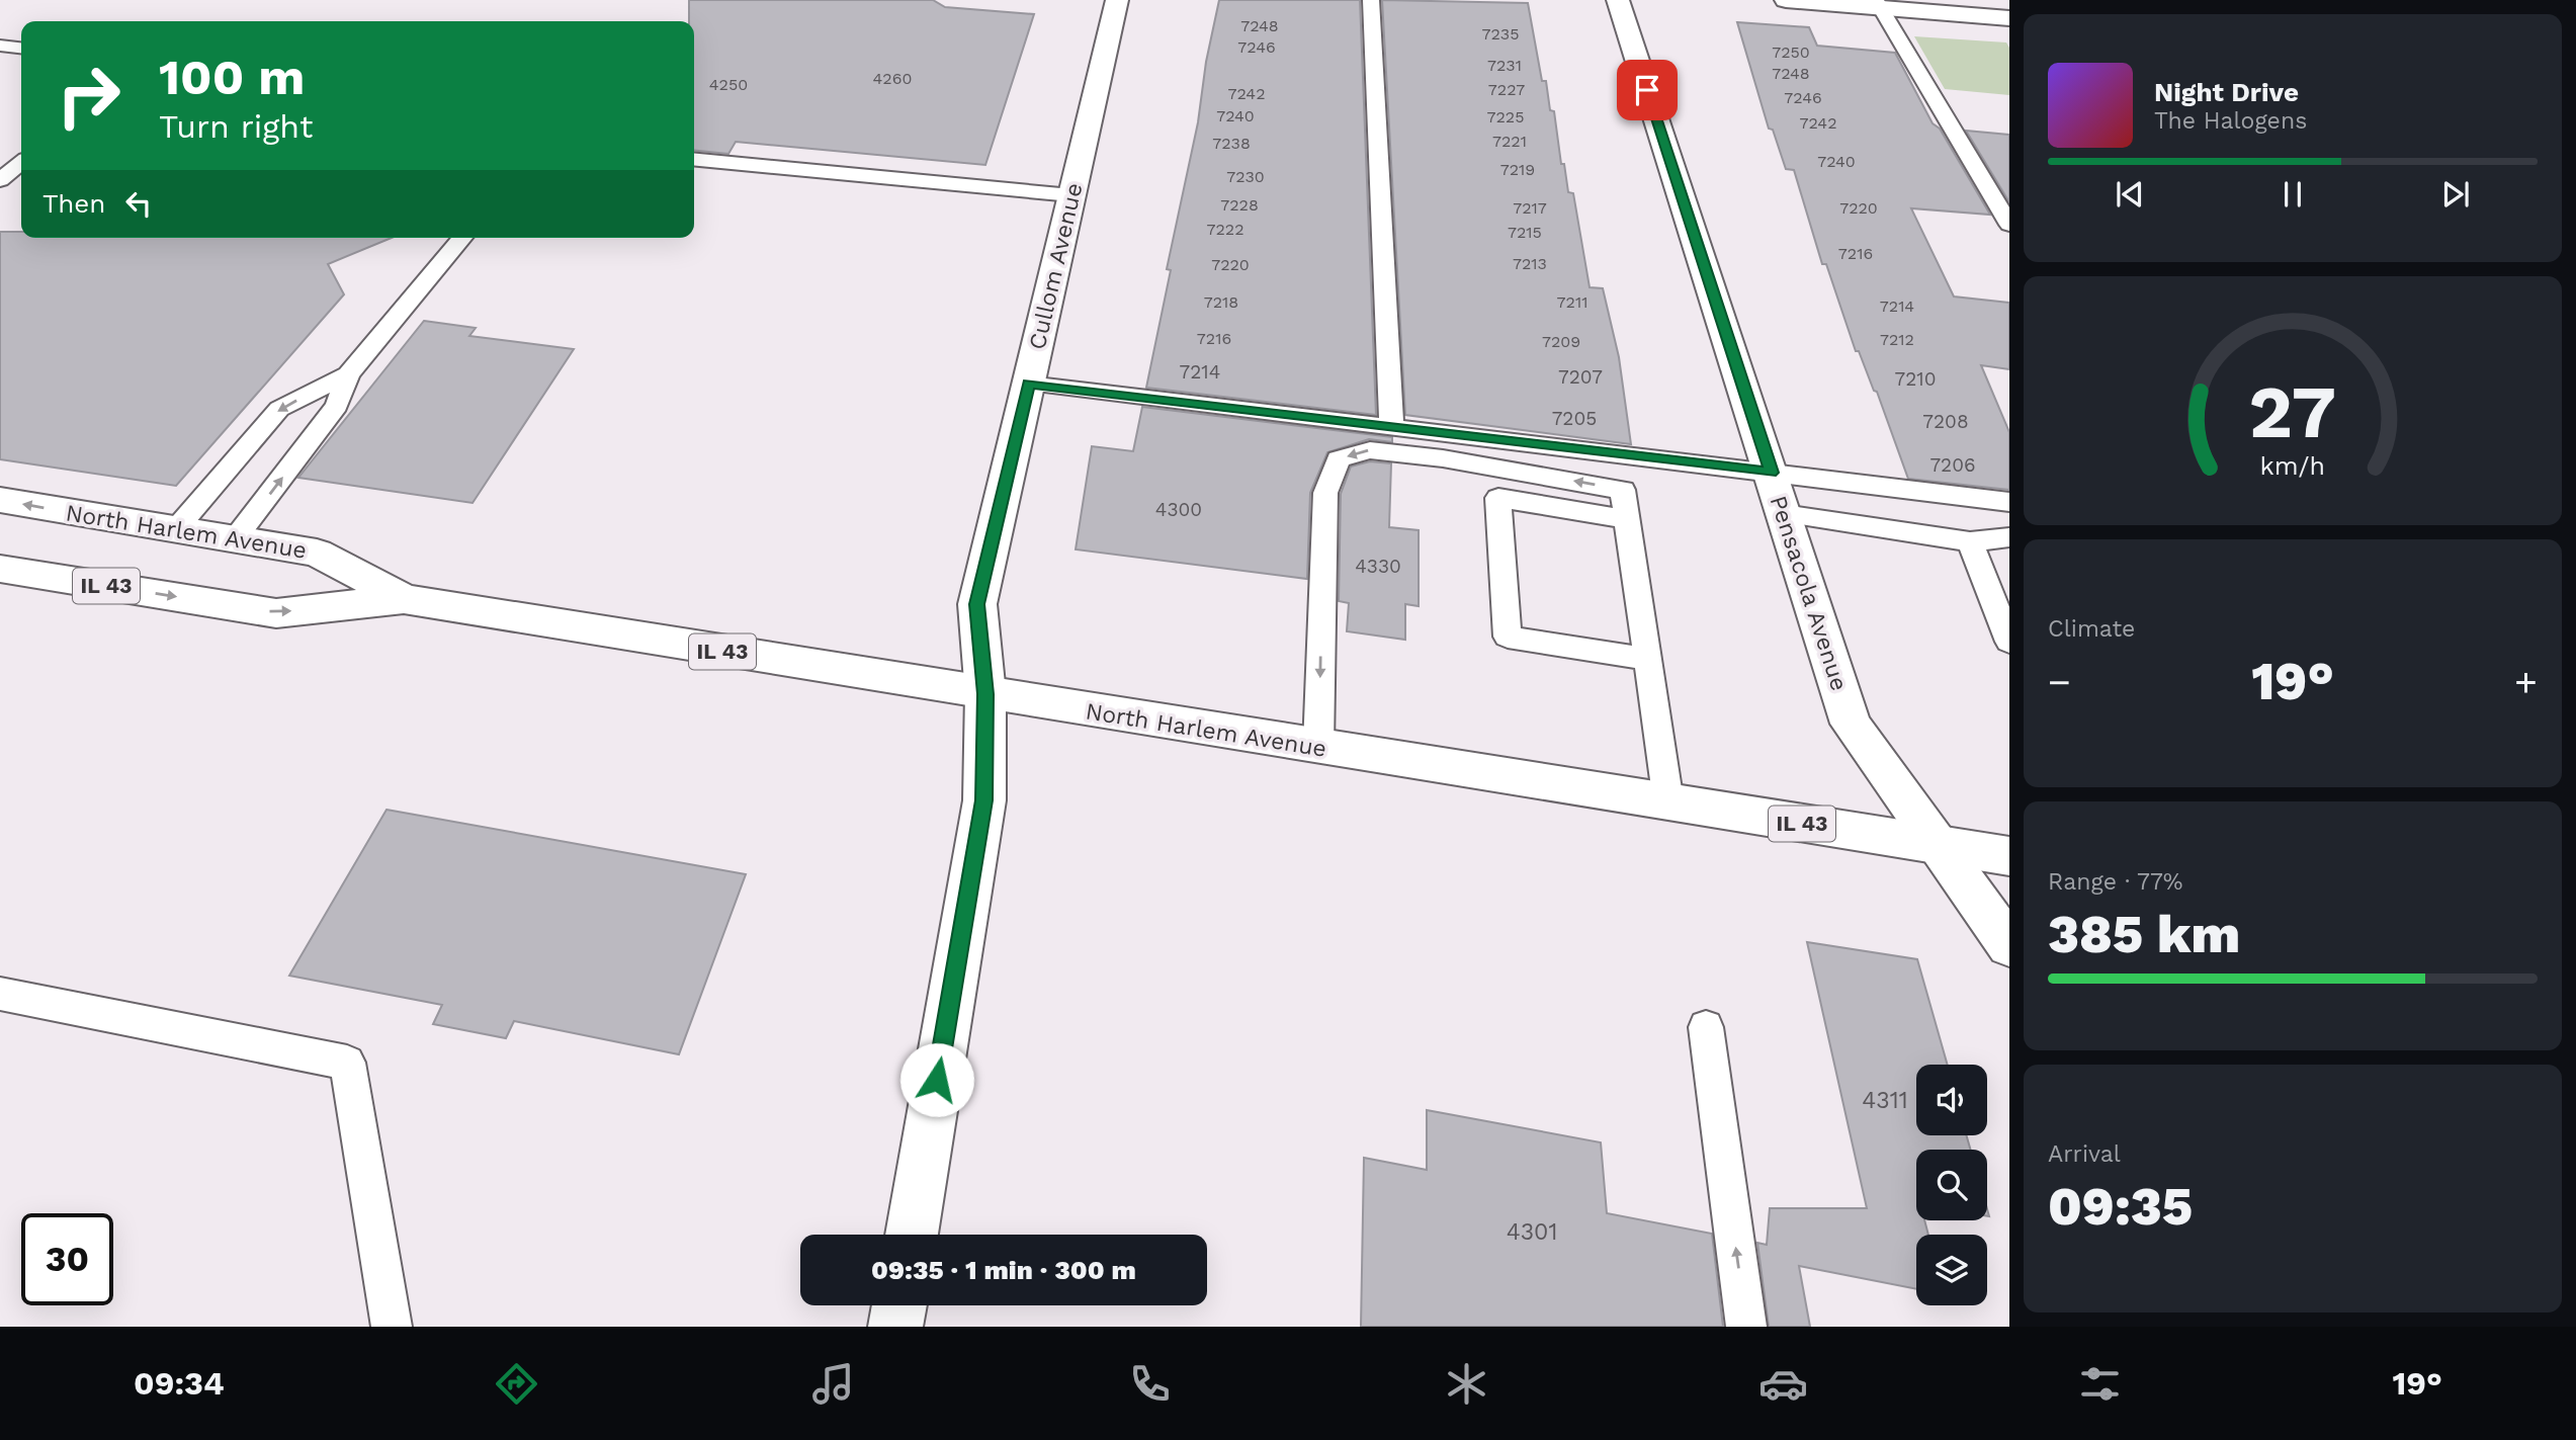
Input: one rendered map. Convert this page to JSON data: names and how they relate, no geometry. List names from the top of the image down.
{
  "streets": {
    "street": [
      "Cullom Avenue",
      "North Harlem Avenue",
      "IL 43",
      "Pensacola Avenue"
    ]
  },
  "crossings": [
    ["Cullom Avenue", "North Harlem Avenue"],
    ["North Harlem Avenue", "Pensacola Avenue"]
  ],
  "house_numbers": [
    "7248",
    "7235",
    "7246",
    "7250",
    "7231",
    "7248",
    "4260",
    "4250",
    "7227",
    "7242",
    "7246",
    "7240",
    "7225",
    "7242",
    "7221",
    "7238",
    "7240",
    "7219",
    "7230",
    "7228",
    "7217",
    "7220",
    "7222",
    "7215",
    "7216",
    "7213",
    "7220",
    "7218",
    "7211",
    "7214",
    "7216",
    "7212",
    "7209",
    "7214",
    "7207",
    "7210",
    "7205",
    "7208",
    "7206",
    "4300",
    "4330",
    "4311",
    "4301"
  ],
  "page": {
    "turn": ["100 m", "Turn right"],
    "song": ["Night Drive", "The Halogens"],
    "then": "Then",
    "tile": [
      "Climate",
      ["Range · 77%", "385 km"],
      ["Arrival", "09:35"]
    ],
    "heat": ["−", "19°", "+"],
    "limit": "30",
    "trip": "09:35 · 1 min · 300 m",
    "tabs": ["09:34", "19°"],
    "gauge": ["27", "km/h"]
  }
}
